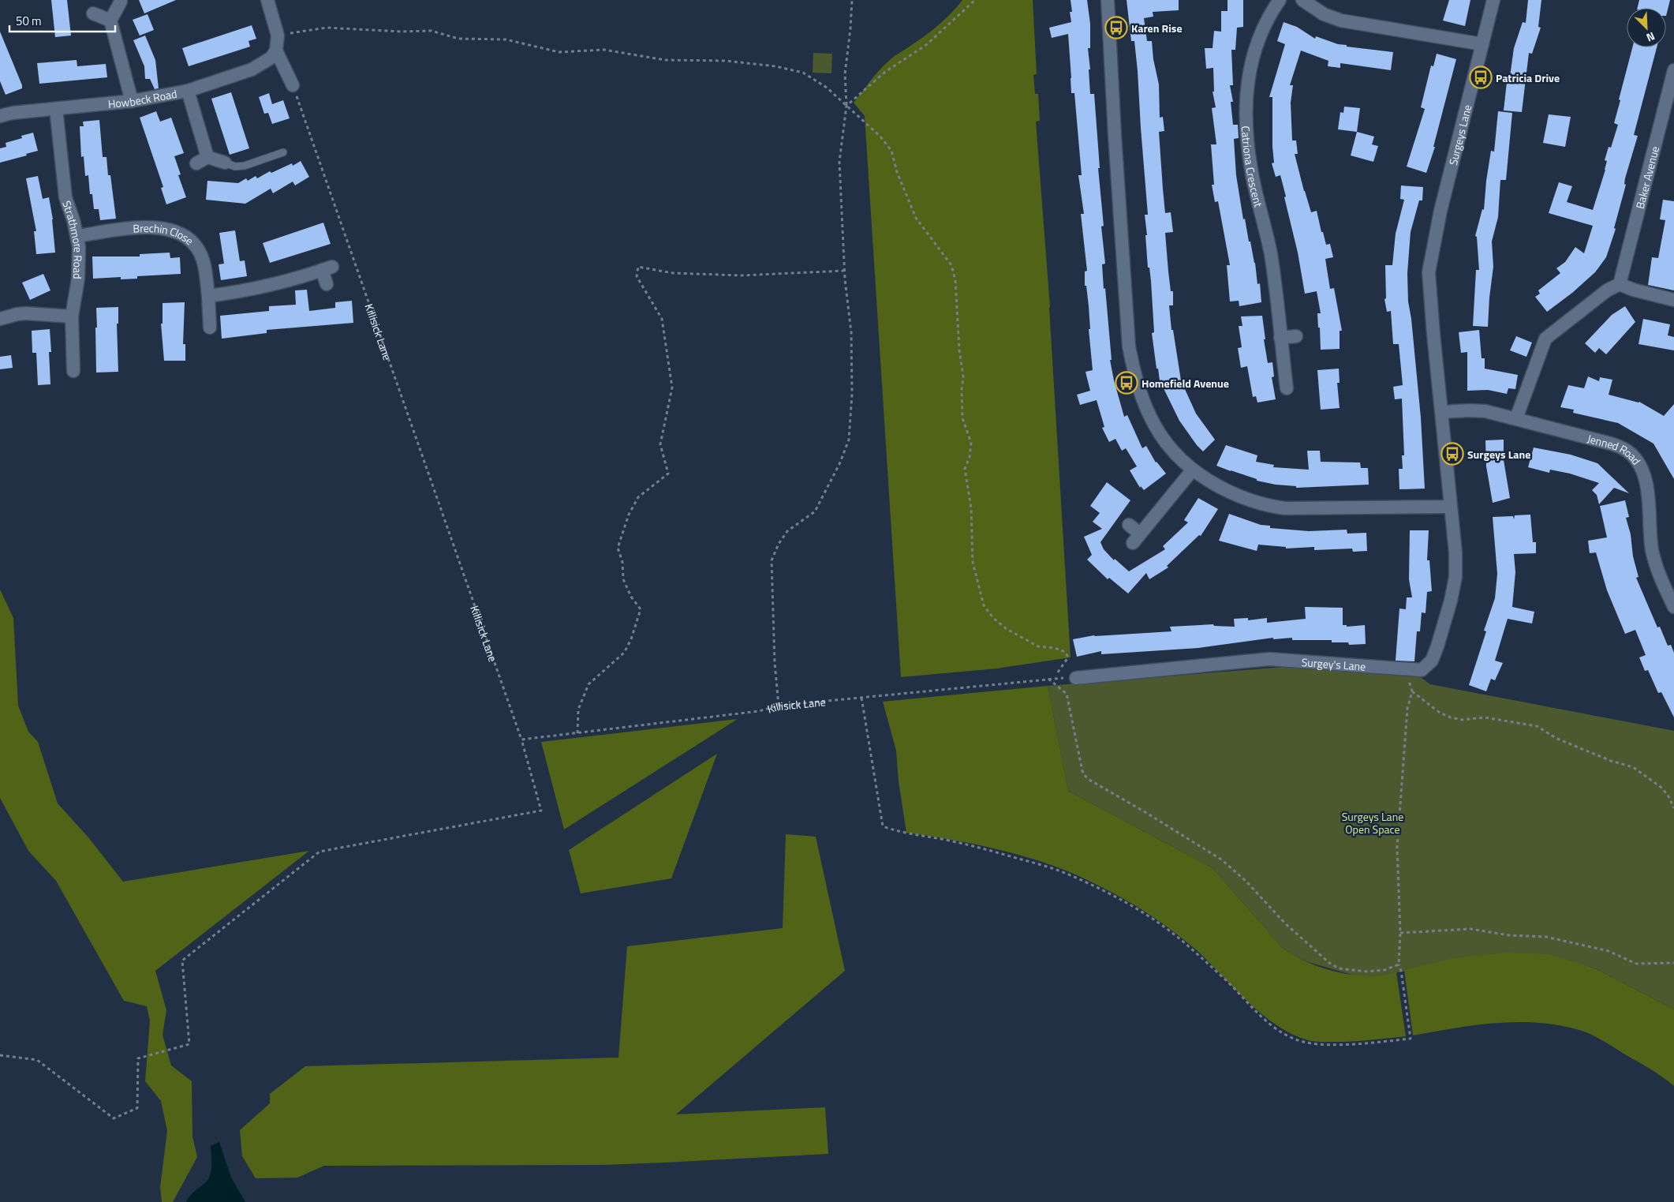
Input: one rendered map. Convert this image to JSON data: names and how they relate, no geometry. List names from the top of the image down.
{
  "streets": {
    "street": [
      "Howbeck Road",
      "Surgeys Lane",
      "Catriona Crescent",
      "Baker Avenue",
      "Brechin Close",
      "Strathmore Road",
      "Jenned Road",
      "Surgey's Lane"
    ],
    "path": ["Killisick Lane"]
  },
  "crossings": [
    ["Howbeck Road", "Strathmore Road"],
    ["Surgeys Lane", "Jenned Road"],
    ["Surgeys Lane", "Surgey's Lane"],
    ["Brechin Close", "Strathmore Road"],
    ["Killisick Lane", "Surgey's Lane"]
  ],
  "parks": ["Surgeys Lane Open Space"],
  "places": {
    "bus stop": [
      "Karen Rise",
      "Patricia Drive",
      "Homefield Avenue",
      "Surgeys Lane"
    ]
  },
  "scale_bar": "50 m",
  "north": "bottom right"
}
